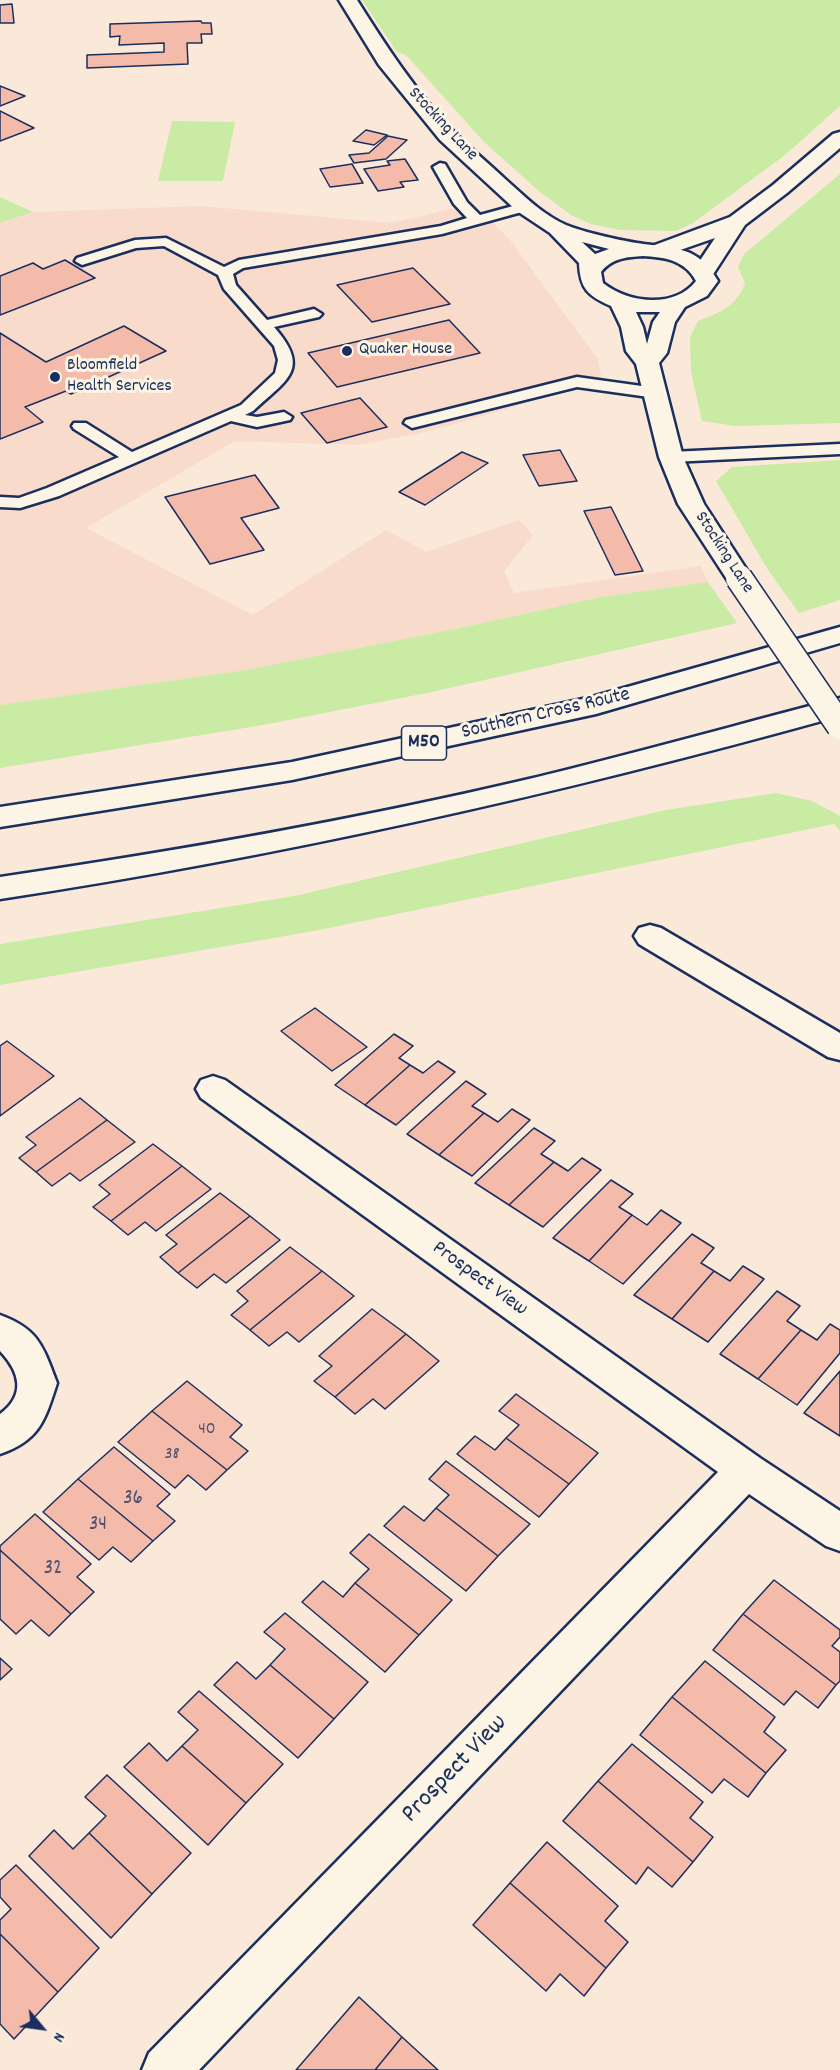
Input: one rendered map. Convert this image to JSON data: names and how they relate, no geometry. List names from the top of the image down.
{
  "streets": {
    "main road": [
      "Stocking Lane",
      "Southern Cross Route",
      "M50",
      "Prospect View"
    ]
  },
  "places": ["Quaker House", "Bloomfield Health Services"],
  "house_numbers": [
    "40",
    "38",
    "36",
    "34",
    "32"
  ],
  "north": "bottom right"
}
